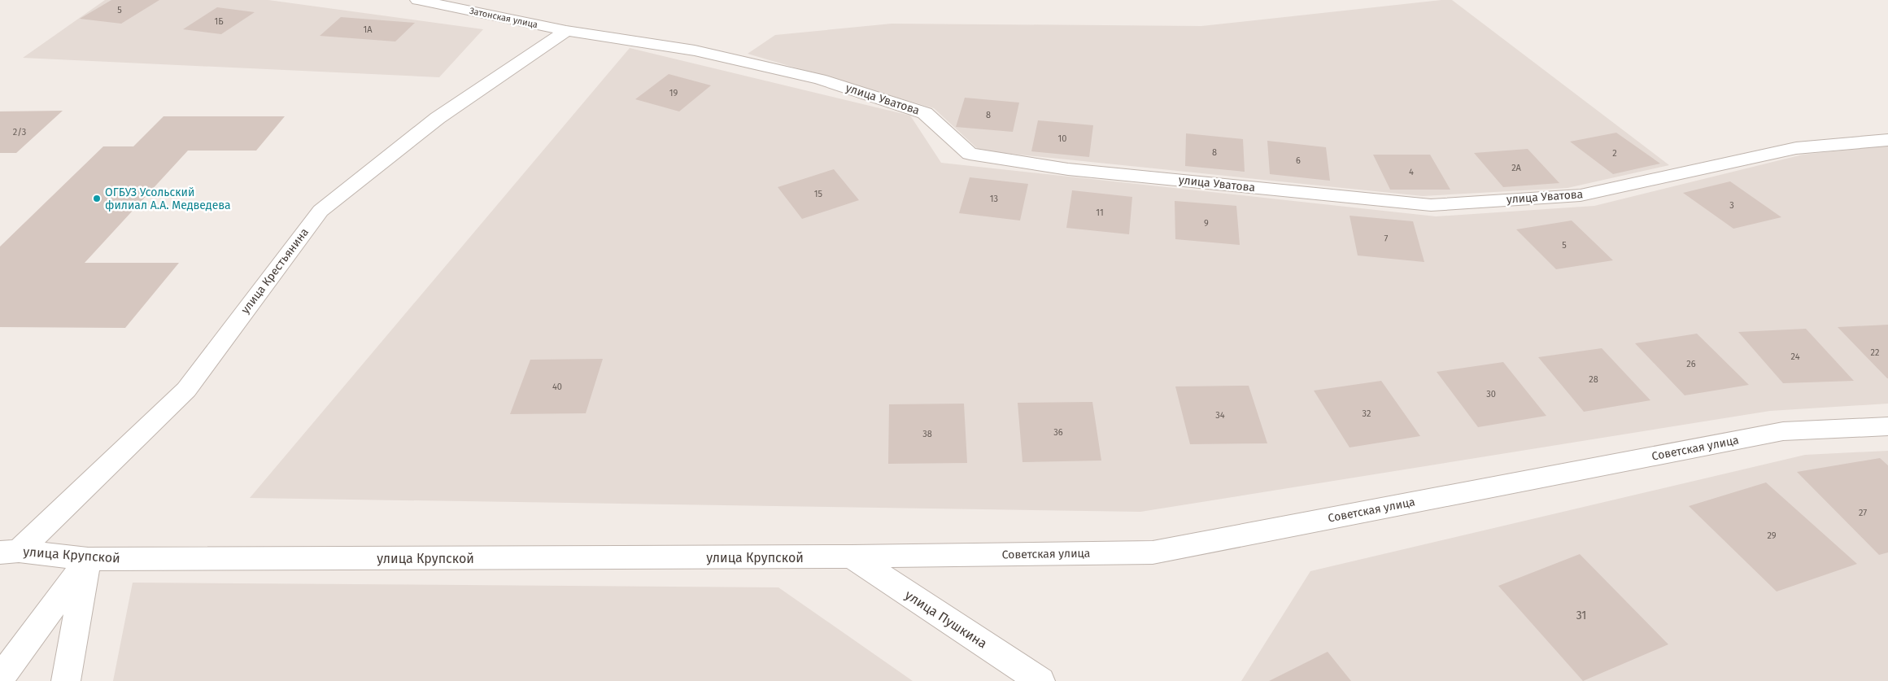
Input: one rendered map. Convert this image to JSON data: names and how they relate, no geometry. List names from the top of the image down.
{
  "streets": {
    "street": [
      "Затонская улица",
      "улица Уватова",
      "улица Крестьянина",
      "Советская улица",
      "улица Крупской",
      "улица Пушкина"
    ]
  },
  "crossings": [
    ["Затонская улица", "улица Уватова"],
    ["Затонская улица", "улица Крестьянина"],
    ["улица Уватова", "улица Крестьянина"],
    ["улица Крестьянина", "улица Крупской"],
    ["Советская улица", "улица Крупской"],
    ["Советская улица", "улица Пушкина"],
    ["улица Крупской", "улица Пушкина"]
  ],
  "places": ["ОГБУЗ Усольский филиал А.А. Медведева"],
  "house_numbers": [
    "5",
    "1Б",
    "1А",
    "19",
    "8",
    "2/3",
    "10",
    "8",
    "2",
    "6",
    "2А",
    "4",
    "15",
    "13",
    "3",
    "11",
    "9",
    "7",
    "5",
    "22",
    "24",
    "26",
    "28",
    "40",
    "30",
    "32",
    "34",
    "36",
    "38",
    "27",
    "29",
    "31"
  ]
}
